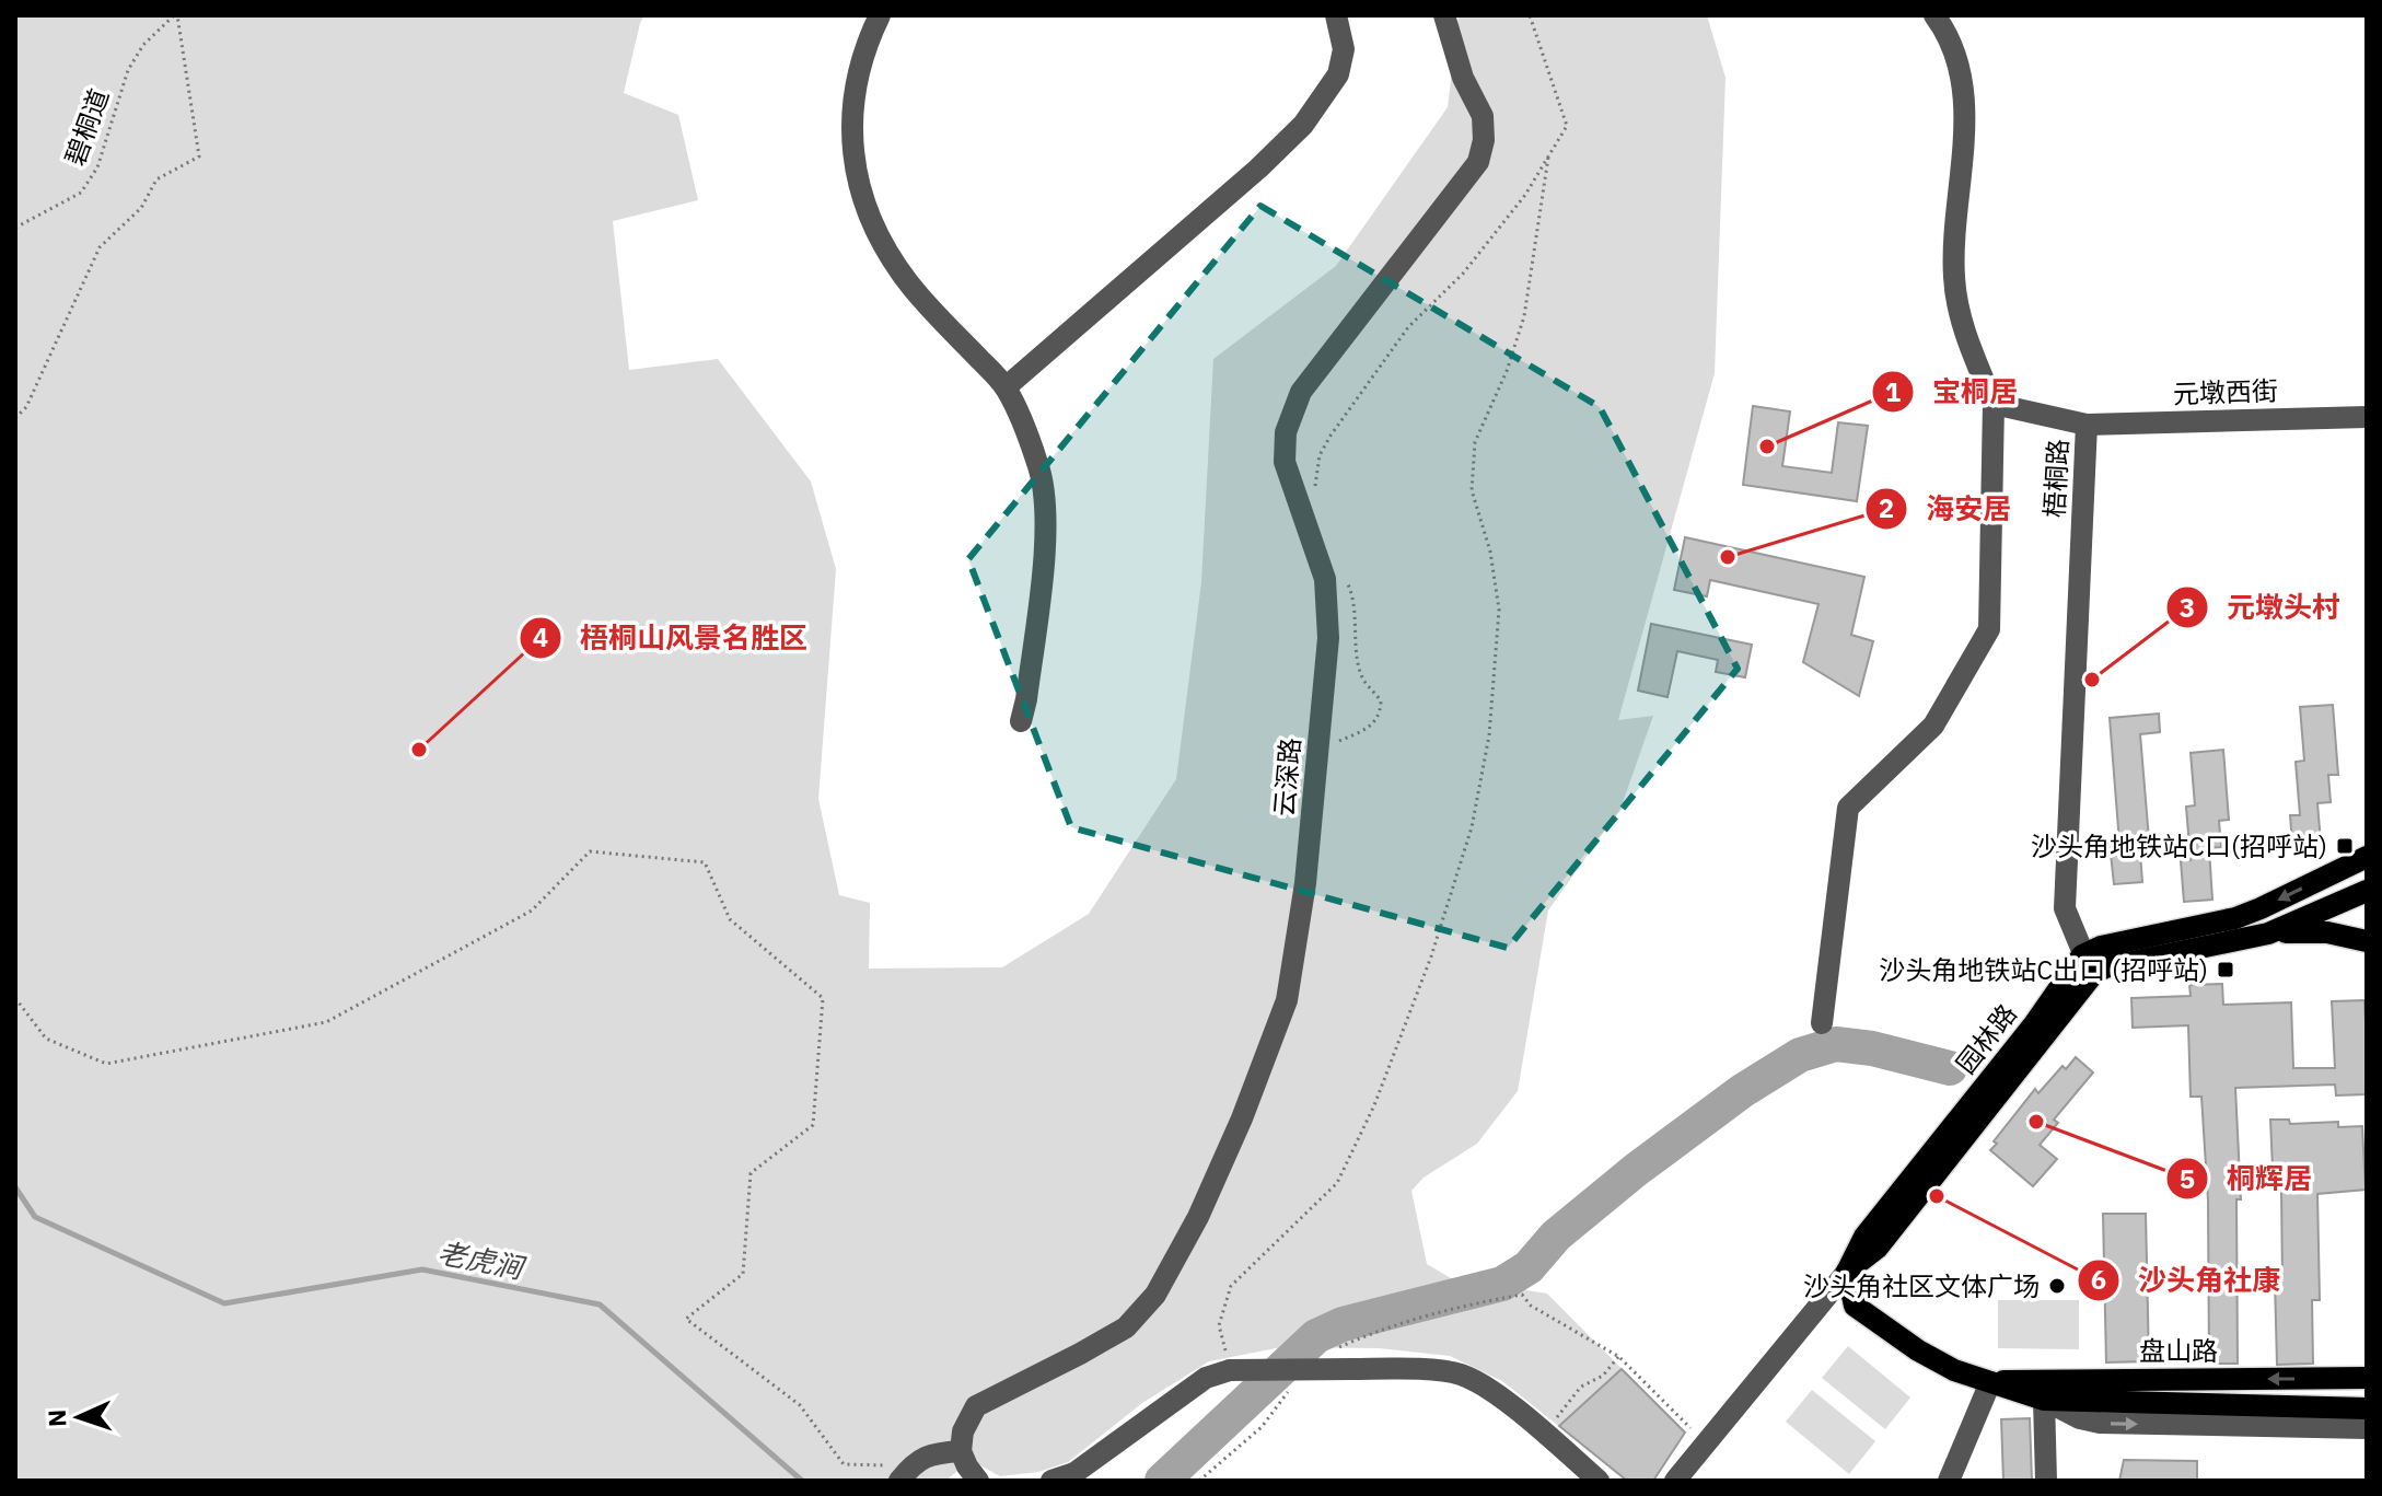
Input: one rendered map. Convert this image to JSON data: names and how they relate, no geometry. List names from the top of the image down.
{
  "streets": {
    "main road": ["园林路", "盘山路"],
    "street": ["元墩西街", "梧桐路", "云深路"],
    "path": ["碧桐道"]
  },
  "crossings": [
    ["元墩西街", "梧桐路"],
    ["梧桐路", "园林路"],
    ["园林路", "盘山路"]
  ],
  "water": ["老虎涧"],
  "places": {
    "other": [
      "宝桐居",
      "海安居",
      "元墩头村",
      "梧桐山风景名胜区",
      "桐辉居",
      "沙头角社康",
      "沙头角社区文体广场"
    ],
    "transit": ["沙头角地铁站C口(招呼站)", "沙头角地铁站C出口 (招呼站)"]
  },
  "north": "left"
}
